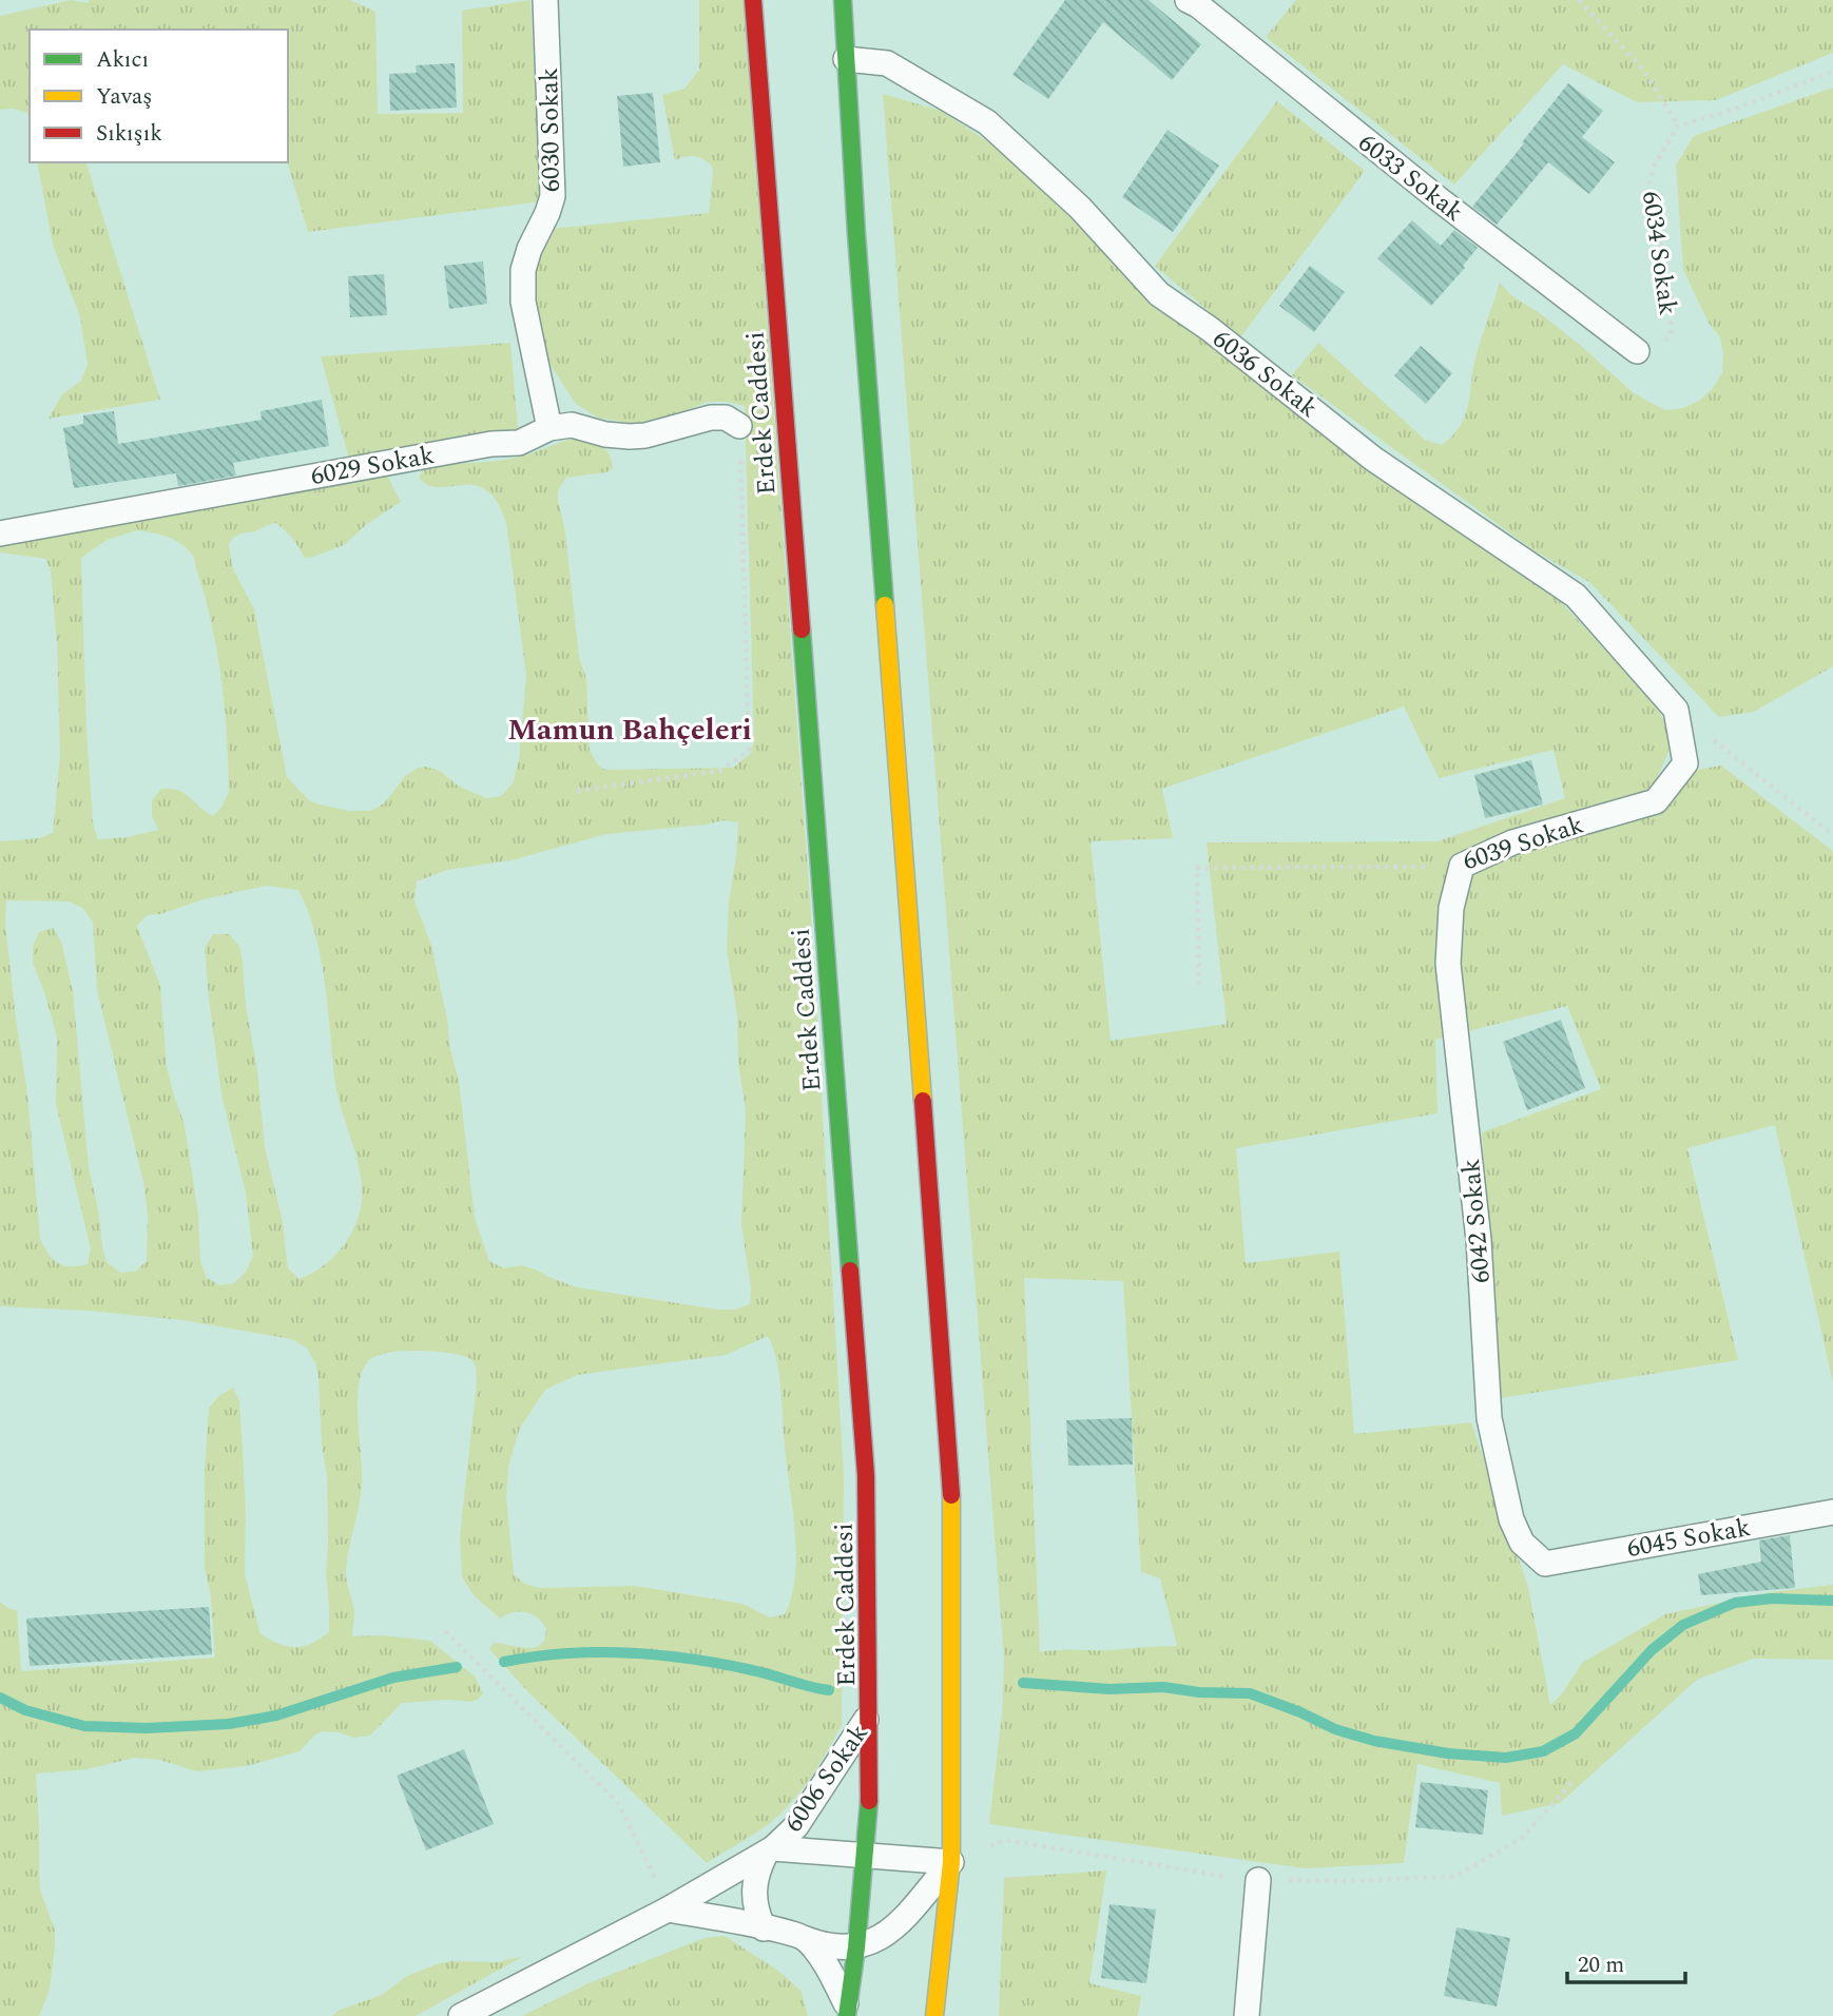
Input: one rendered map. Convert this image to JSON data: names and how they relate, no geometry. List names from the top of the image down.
{
  "streets": {
    "main road": ["Erdek Caddesi"],
    "lane": [
      "6030 Sokak",
      "6033 Sokak",
      "6036 Sokak",
      "6029 Sokak",
      "6039 Sokak",
      "6042 Sokak",
      "6045 Sokak",
      "6006 Sokak"
    ],
    "path": ["6034 Sokak"]
  },
  "crossings": [
    ["6030 Sokak", "6029 Sokak"],
    ["6033 Sokak", "6034 Sokak"],
    ["6036 Sokak", "6039 Sokak"],
    ["Erdek Caddesi", "6006 Sokak"],
    ["6039 Sokak", "6042 Sokak"],
    ["6042 Sokak", "6045 Sokak"]
  ],
  "districts": ["Mamun Bahçeleri"],
  "legend": ["Akıcı", "Yavaş", "Sıkışık"],
  "scale_bar": "20 m"
}
